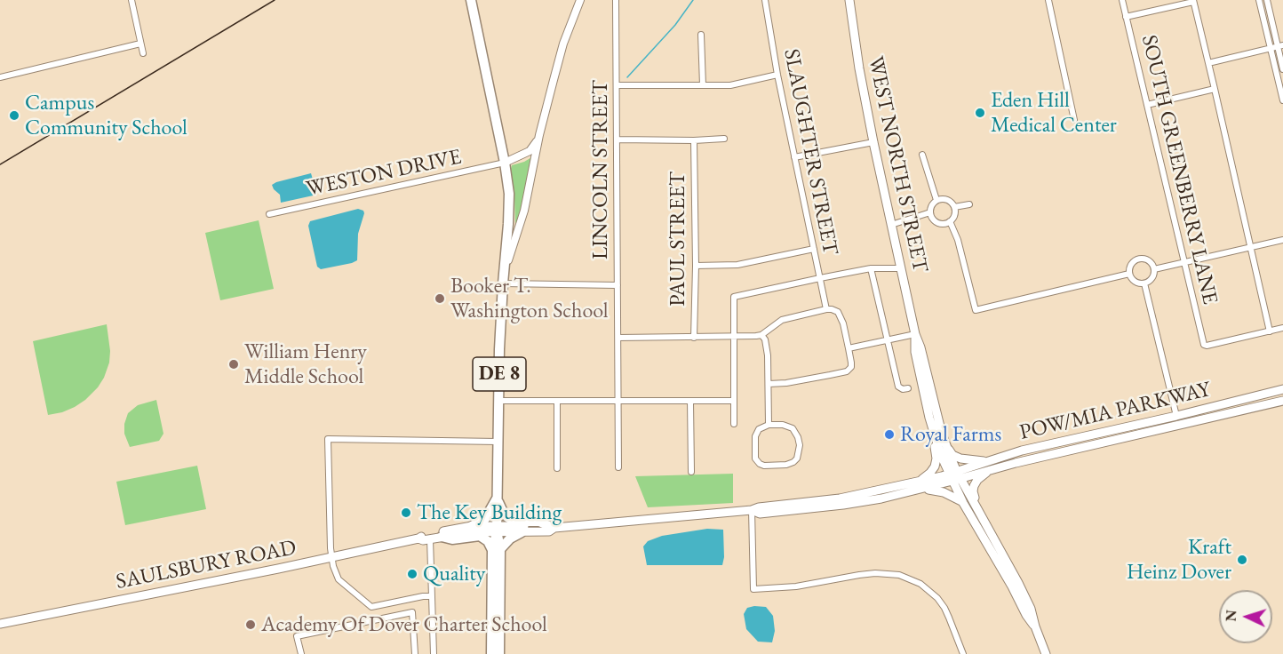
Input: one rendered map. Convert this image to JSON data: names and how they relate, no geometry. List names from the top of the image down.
{
  "streets": {
    "highway": ["DE 8"],
    "main road": ["WEST NORTH STREET", "POW/MIA PARKWAY", "SAULSBURY ROAD"],
    "street": [
      "SLAUGHTER STREET",
      "LINCOLN STREET",
      "SOUTH GREENBERRY LANE",
      "WESTON DRIVE",
      "PAUL STREET"
    ]
  },
  "crossings": [
    ["WEST NORTH STREET", "POW/MIA PARKWAY"],
    ["WESTON DRIVE", "DE 8"],
    ["DE 8", "SAULSBURY ROAD"]
  ],
  "places": [
    "Eden Hill Medical Center",
    "Campus Community School",
    "Booker T. Washington School",
    "William Henry Middle School",
    "Royal Farms",
    "The Key Building",
    "Kraft Heinz Dover",
    "Quality",
    "Academy Of Dover Charter School"
  ],
  "north": "left"
}
